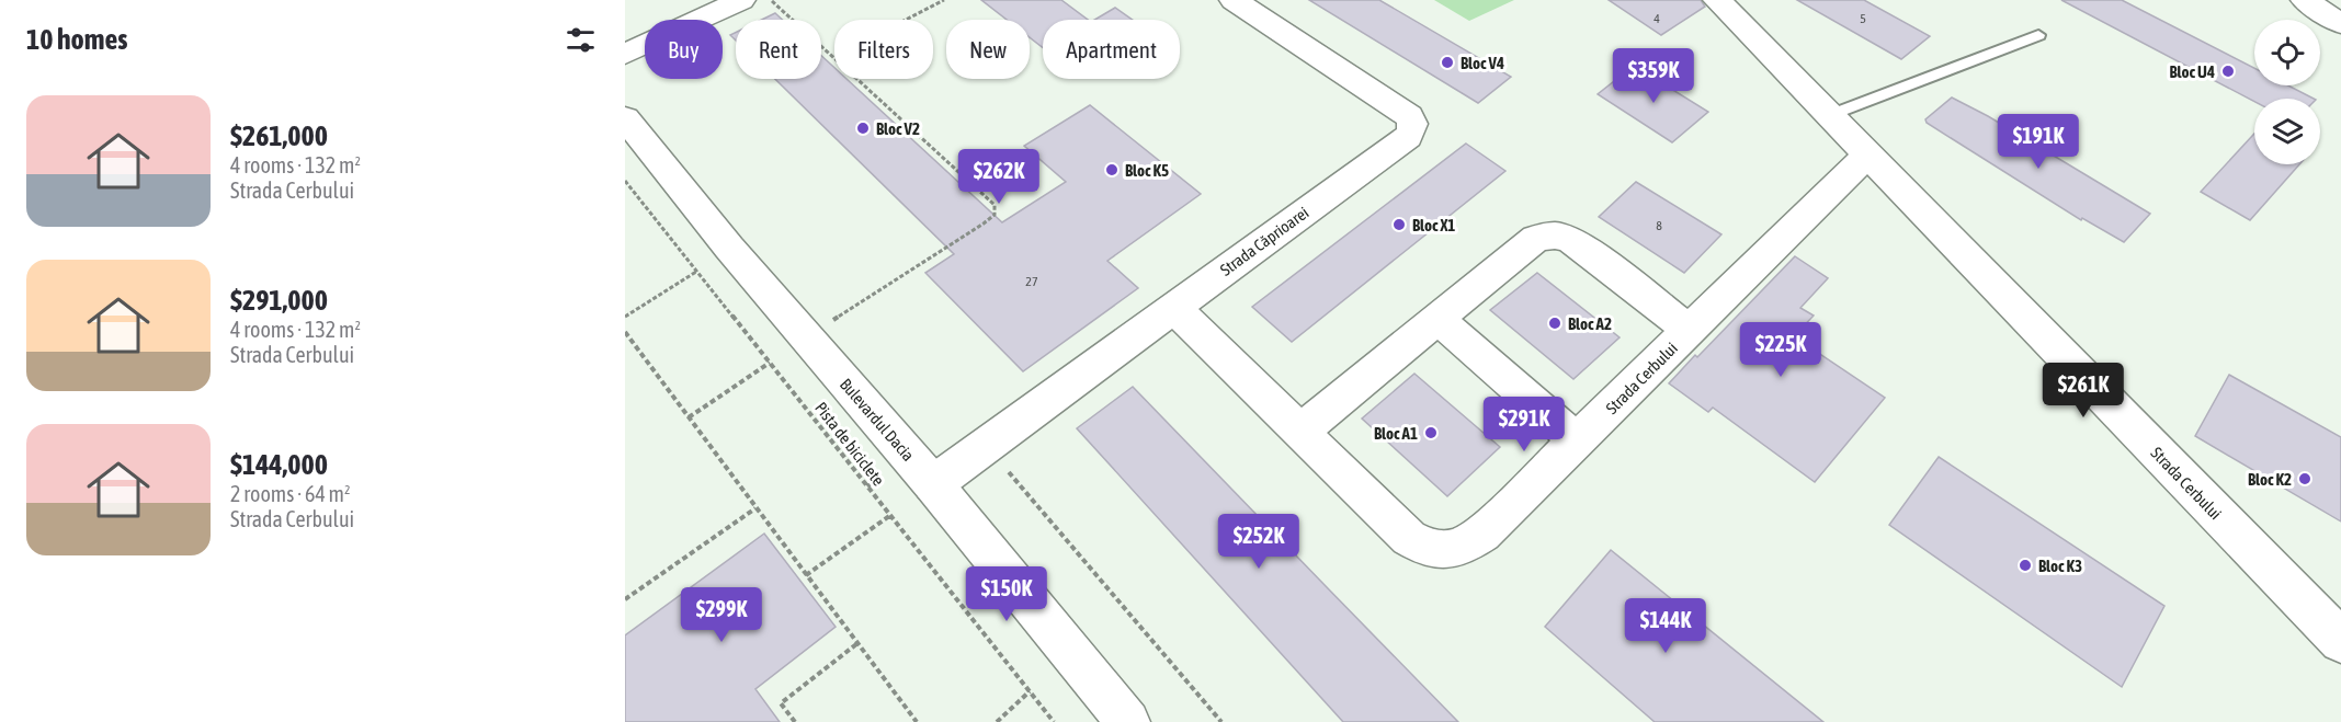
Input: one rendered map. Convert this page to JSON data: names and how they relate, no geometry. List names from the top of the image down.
{
  "streets": {
    "street": ["Strada Căprioarei", "Strada Cerbului", "Bulevardul Dacia"],
    "path": ["Pista de biciclete"]
  },
  "crossings": [
    ["Strada Căprioarei", "Strada Cerbului"],
    ["Strada Căprioarei", "Bulevardul Dacia"]
  ],
  "places": [
    "Bloc V4",
    "Bloc U4",
    "Bloc V2",
    "Bloc K5",
    "Bloc X1",
    "Bloc A2",
    "Bloc A1",
    "Bloc K2",
    "Bloc K3"
  ],
  "house_numbers": [
    "4",
    "5",
    "8",
    "27"
  ],
  "page": {
    "heading": "10 homes",
    "chip": [
      "Buy",
      "Rent",
      "Filters",
      "New",
      "Apartment"
    ],
    "price": [
      "$359K",
      "$191K",
      "$262K",
      "$225K",
      "$261K",
      "$291K",
      "$252K",
      "$150K",
      "$299K",
      "$144K"
    ],
    "list": [
      {
        "name": "$261,000",
        "note": "4 rooms · 132 m² · Strada Cerbului"
      },
      {
        "name": "$291,000",
        "note": "4 rooms · 132 m² · Strada Cerbului"
      },
      {
        "name": "$144,000",
        "note": "2 rooms · 64 m² · Strada Cerbului"
      }
    ]
  }
}
